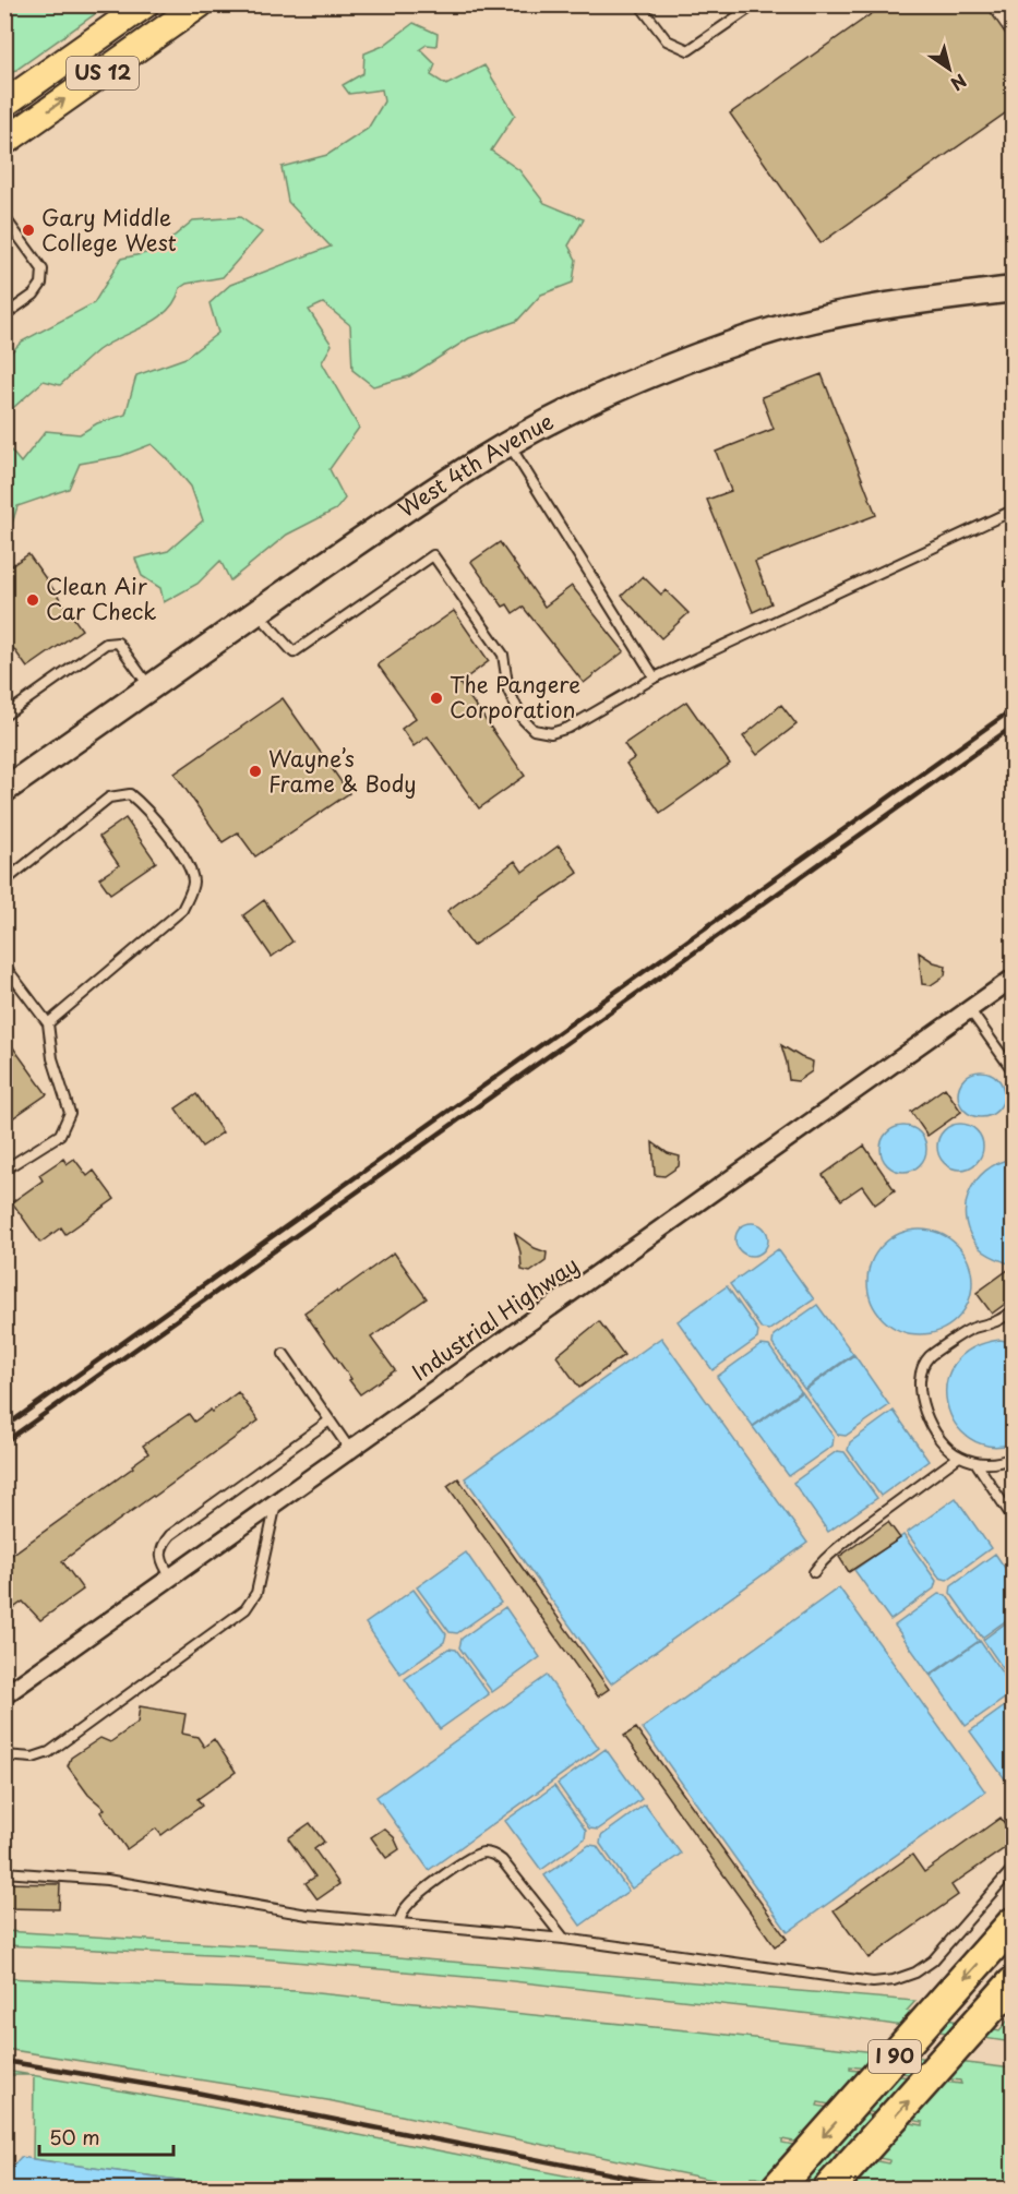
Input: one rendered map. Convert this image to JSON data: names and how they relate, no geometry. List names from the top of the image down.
{
  "streets": {
    "highway": ["I 90"],
    "main road": ["US 12", "West 4th Avenue"],
    "street": ["Industrial Highway"]
  },
  "places": [
    "Gary Middle College West",
    "Clean Air Car Check",
    "The Pangere Corporation",
    "Wayne’s Frame & Body"
  ],
  "scale_bar": "50 m",
  "north": "bottom right"
}
